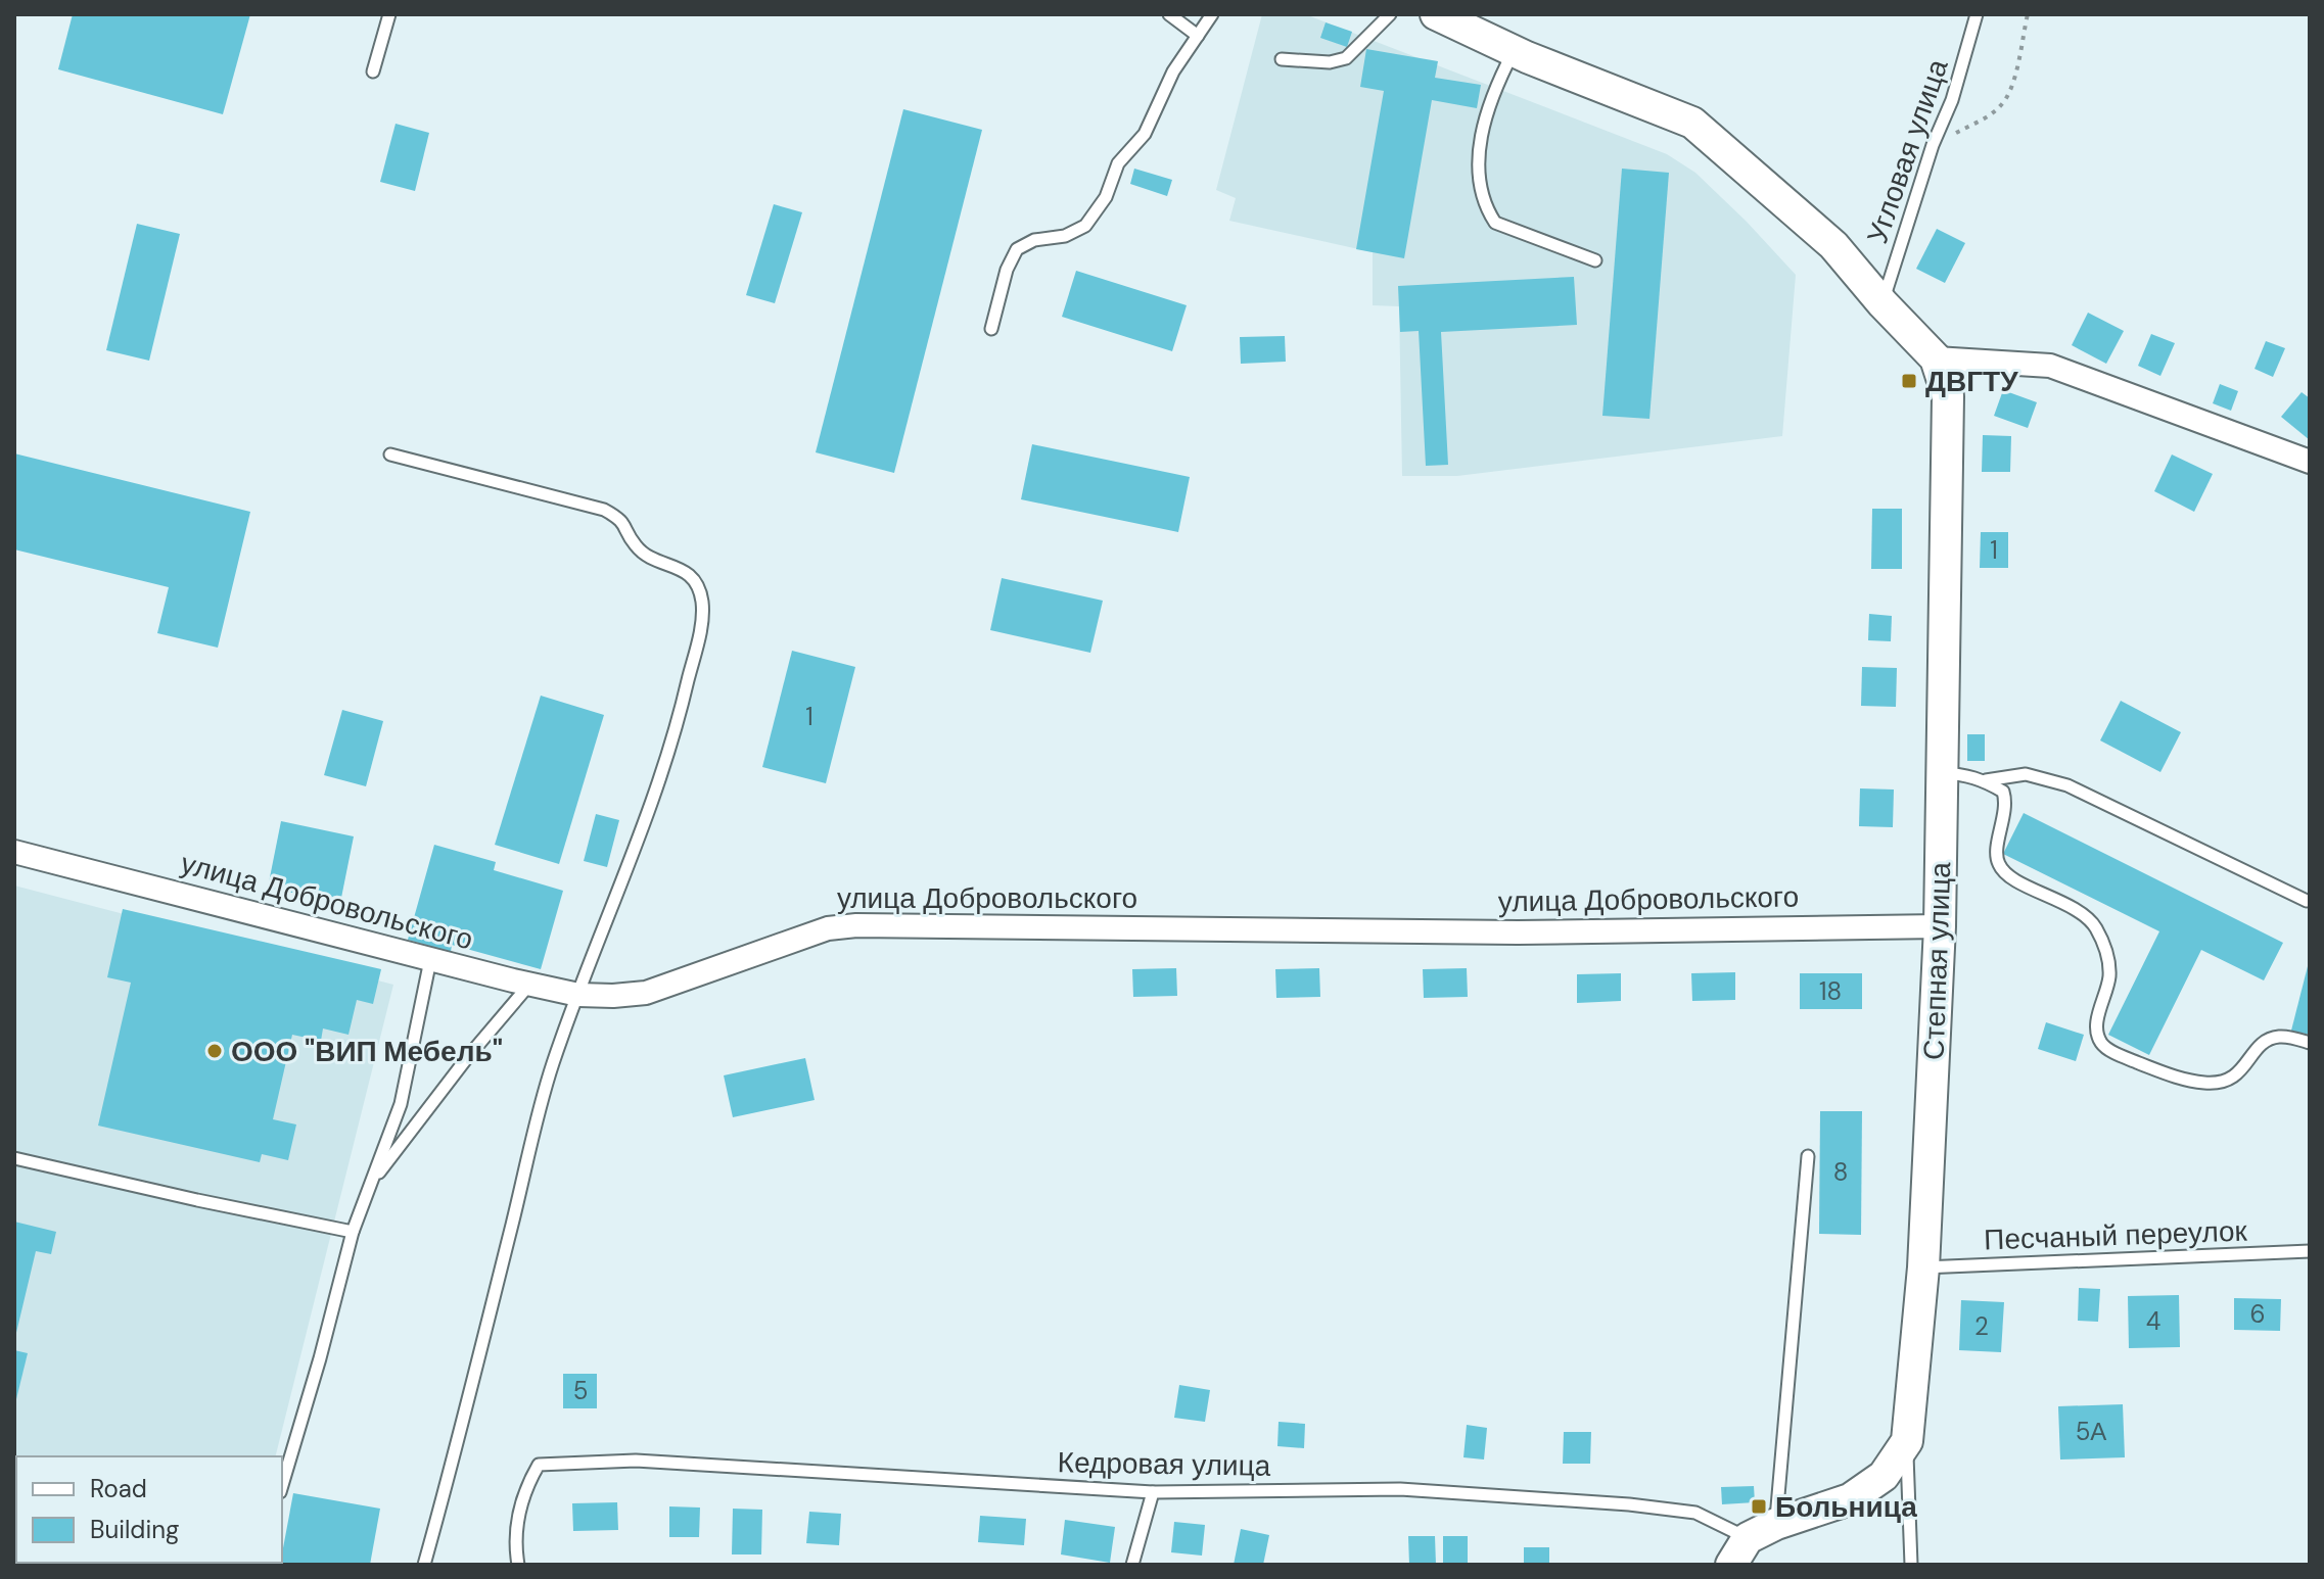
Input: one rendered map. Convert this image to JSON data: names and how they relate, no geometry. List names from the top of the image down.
{
  "streets": {
    "street": ["улица Добровольского", "Степная улица"],
    "lane": ["Угловая улица", "Песчаный переулок", "Кедровая улица"]
  },
  "crossings": [
    ["улица Добровольского", "Степная улица"],
    ["Степная улица", "Песчаный переулок"]
  ],
  "places": {
    "transit": ["ДВГТУ", "Больница"],
    "other": ["ООО \"ВИП Мебель\""]
  },
  "house_numbers": [
    "1",
    "1",
    "18",
    "8",
    "6",
    "4",
    "2",
    "5",
    "5А"
  ],
  "legend": ["Road", "Building"]
}
